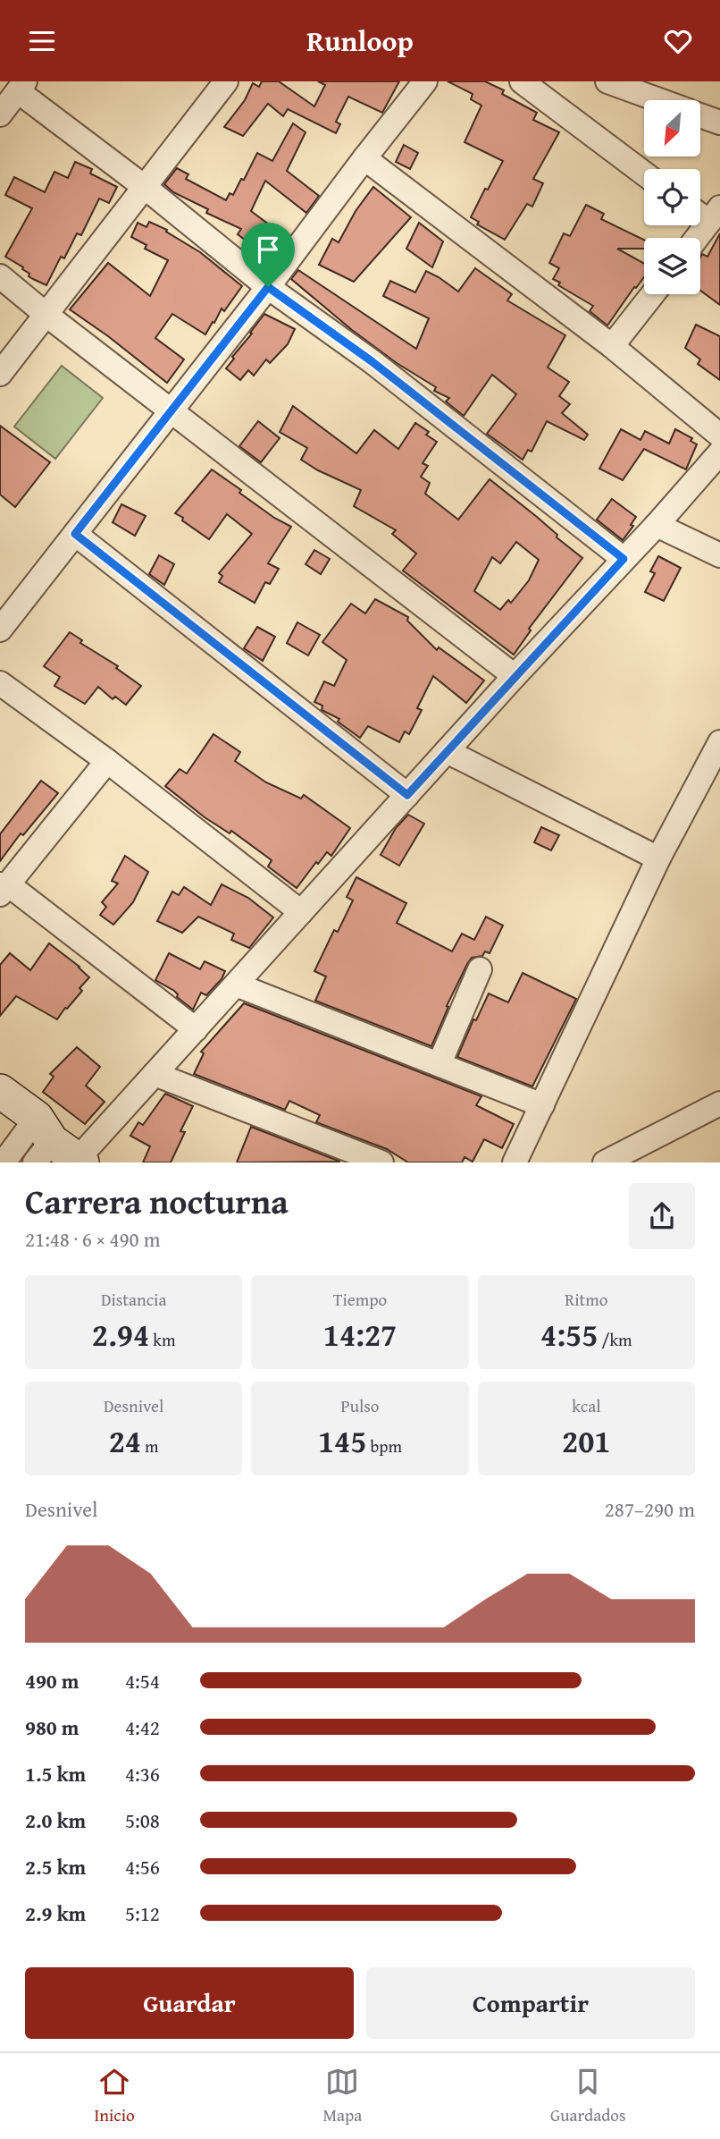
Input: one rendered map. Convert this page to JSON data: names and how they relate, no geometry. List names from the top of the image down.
{
  "north": "bottom left",
  "page": {
    "header": "Runloop",
    "heading": ["Carrera nocturna", "21:48 · 6 × 490 m"],
    "stats": [
      ["Distancia", "2.94 km"],
      ["Tiempo", "14:27"],
      ["Ritmo", "4:55 /km"],
      ["Desnivel", "24 m"],
      ["Pulso", "145 bpm"],
      ["kcal", "201"]
    ],
    "chart": ["Desnivel", "287–290 m"],
    "list": [
      {
        "name": "490 m",
        "note": "4:54"
      },
      {
        "name": "980 m",
        "note": "4:42"
      },
      {
        "name": "1.5 km",
        "note": "4:36"
      },
      {
        "name": "2.0 km",
        "note": "5:08"
      },
      {
        "name": "2.5 km",
        "note": "4:56"
      },
      {
        "name": "2.9 km",
        "note": "5:12"
      }
    ],
    "buttons": ["Guardar", "Compartir"],
    "tabs": ["Inicio", "Mapa", "Guardados"]
  }
}
